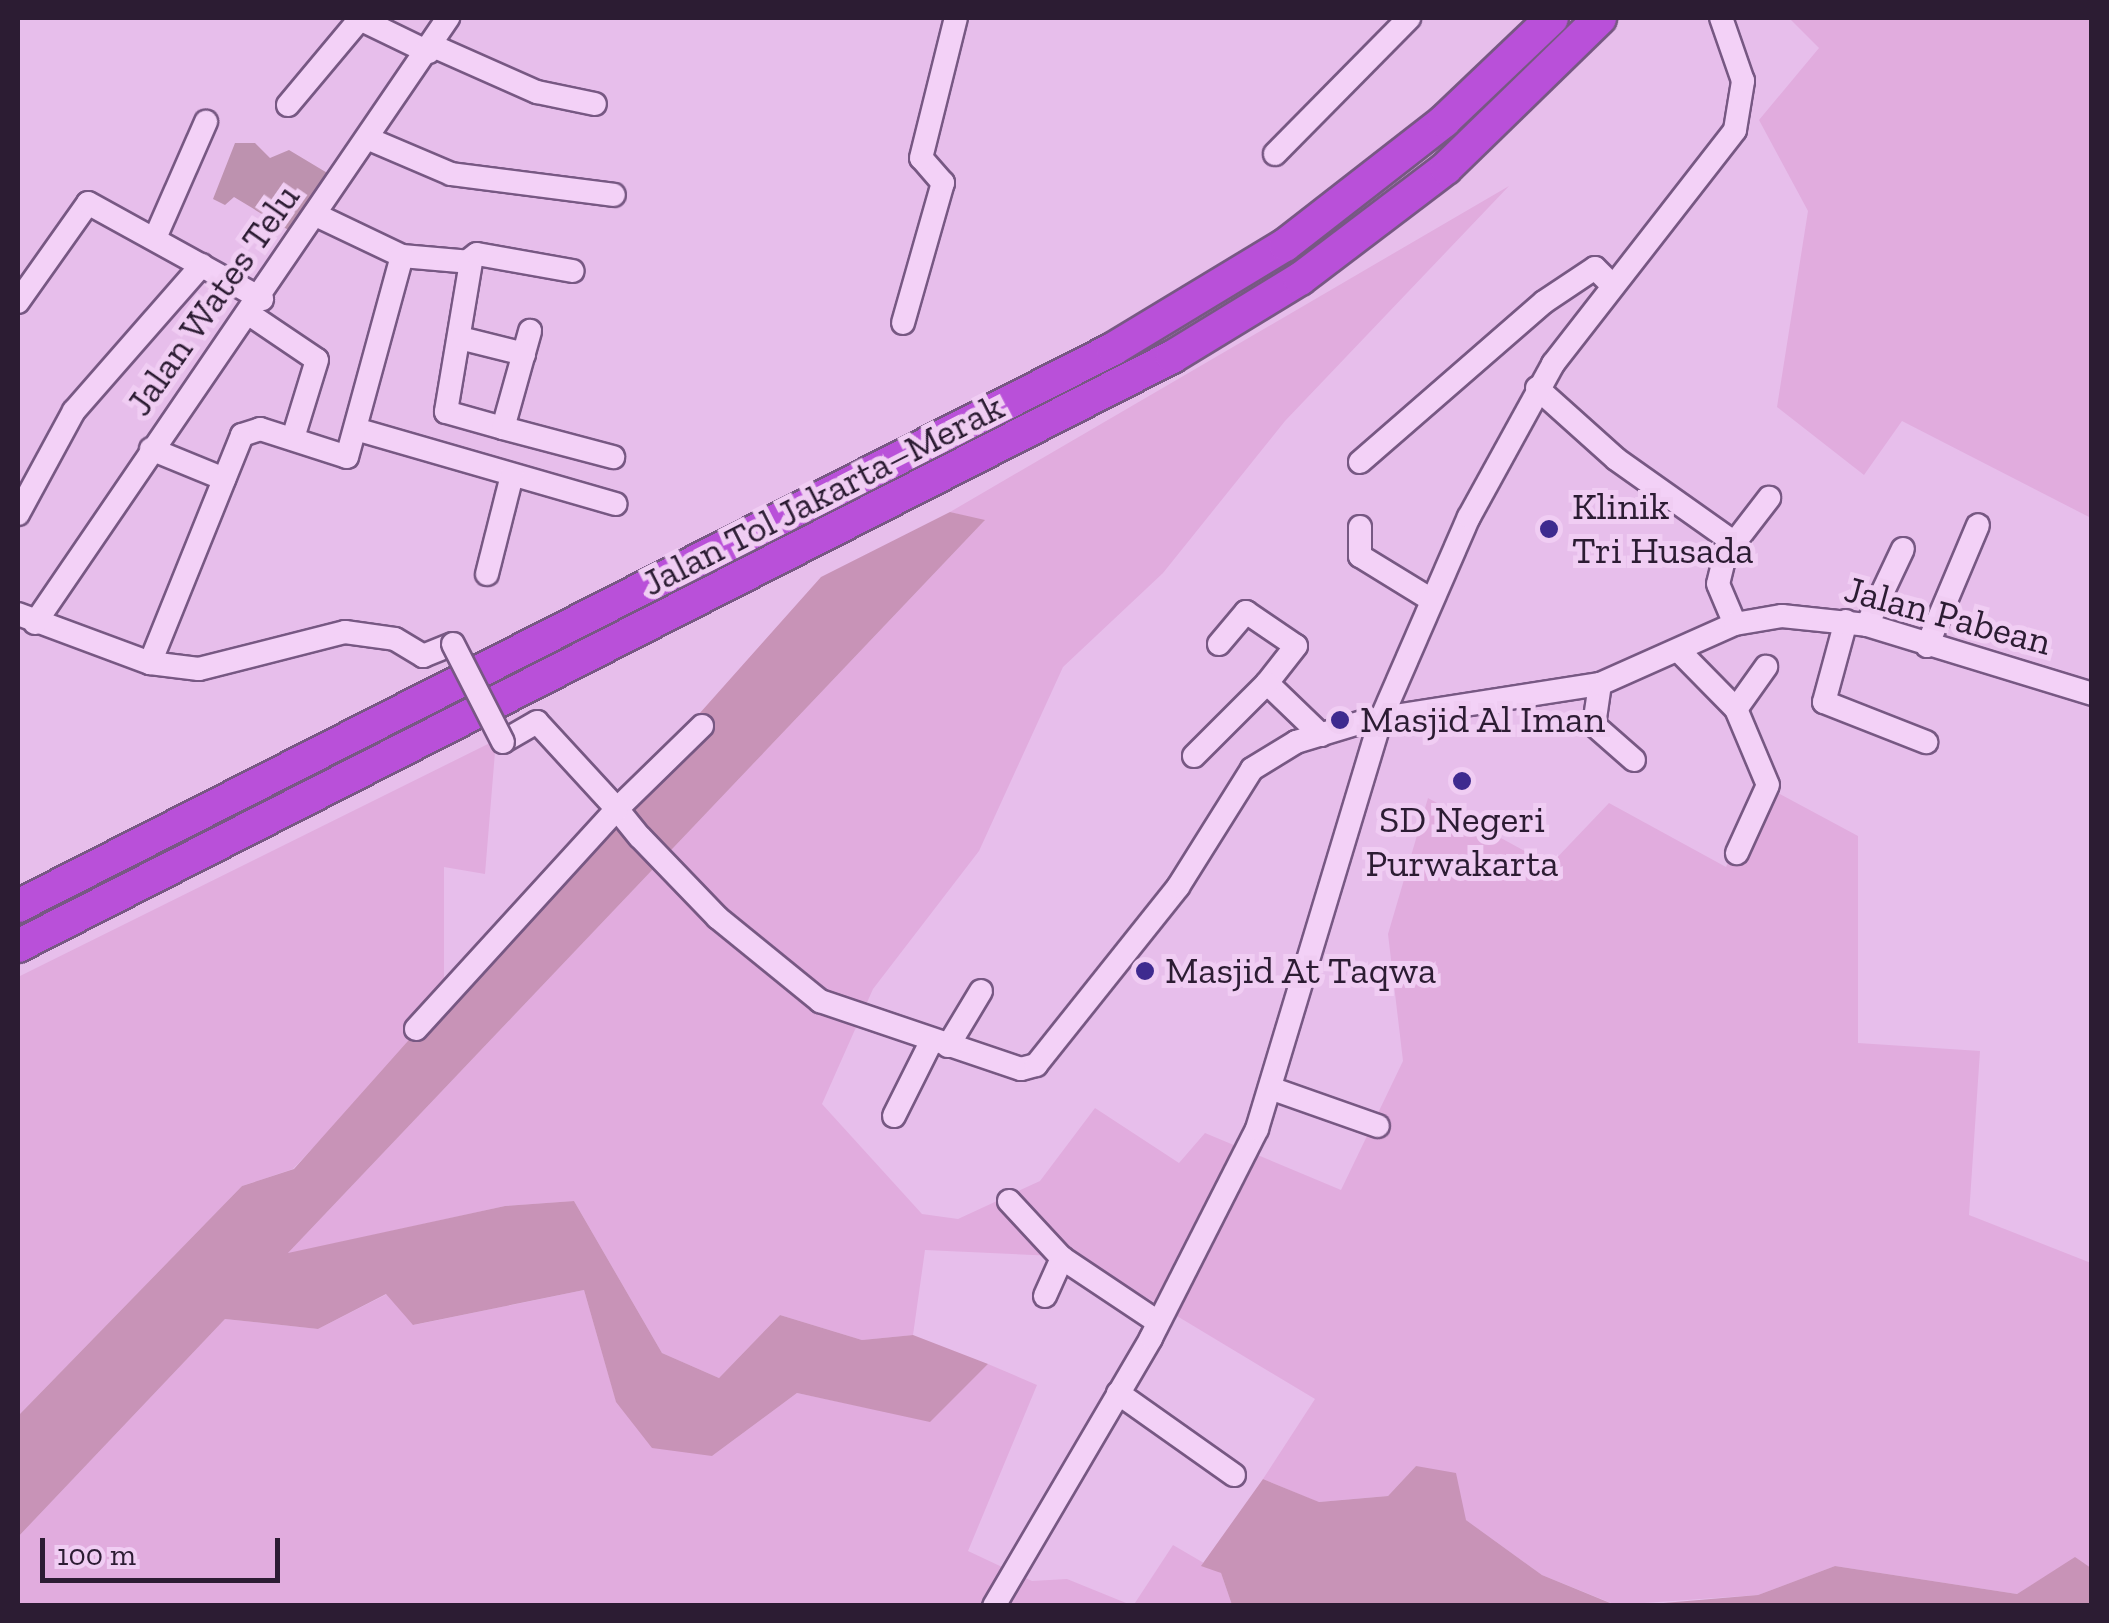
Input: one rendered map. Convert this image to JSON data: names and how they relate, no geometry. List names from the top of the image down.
{
  "streets": {
    "highway": ["Jalan Tol Jakarta–Merak"],
    "street": ["Jalan Wates Telu", "Jalan Pabean"]
  },
  "places": [
    "Klinik Tri Husada",
    "Masjid Al Iman",
    "SD Negeri Purwakarta",
    "Masjid At Taqwa"
  ],
  "scale_bar": "100 m"
}
